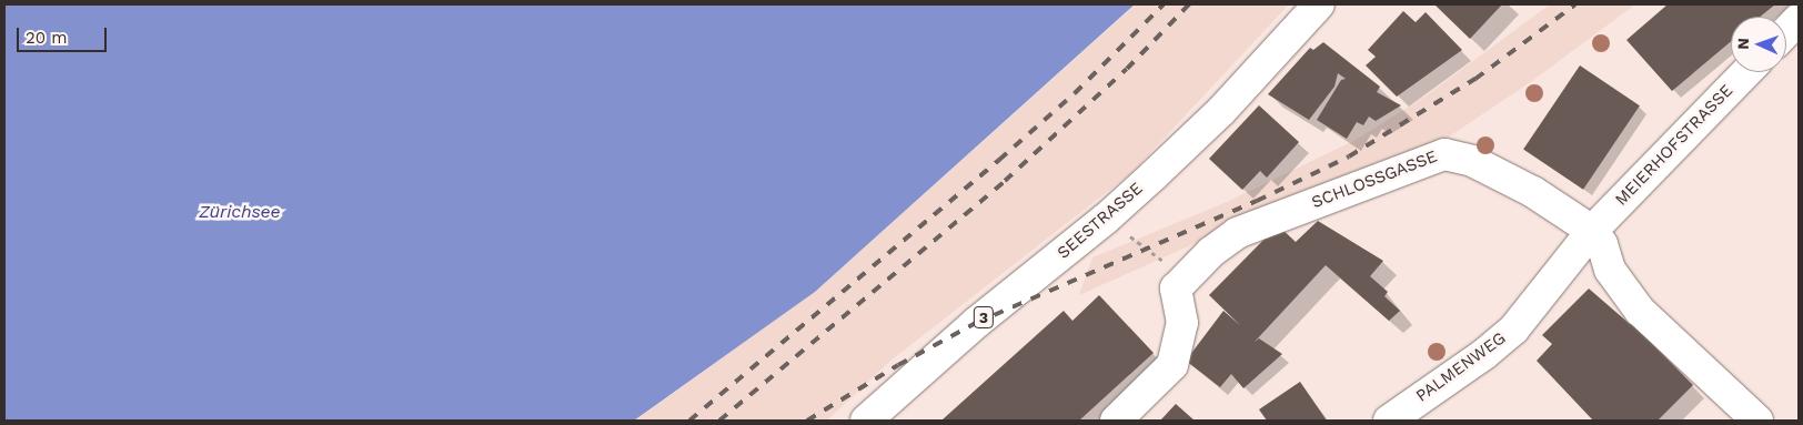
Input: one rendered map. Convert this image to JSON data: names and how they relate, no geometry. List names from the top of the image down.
{
  "streets": {
    "street": [
      "MEIERHOFSTRASSE",
      "SCHLOSSGASSE",
      "SEESTRASSE",
      "3",
      "PALMENWEG"
    ]
  },
  "crossings": [
    ["MEIERHOFSTRASSE", "SCHLOSSGASSE"],
    ["MEIERHOFSTRASSE", "PALMENWEG"],
    ["SCHLOSSGASSE", "PALMENWEG"]
  ],
  "water": ["Zürichsee"],
  "scale_bar": "20 m",
  "north": "left"
}
